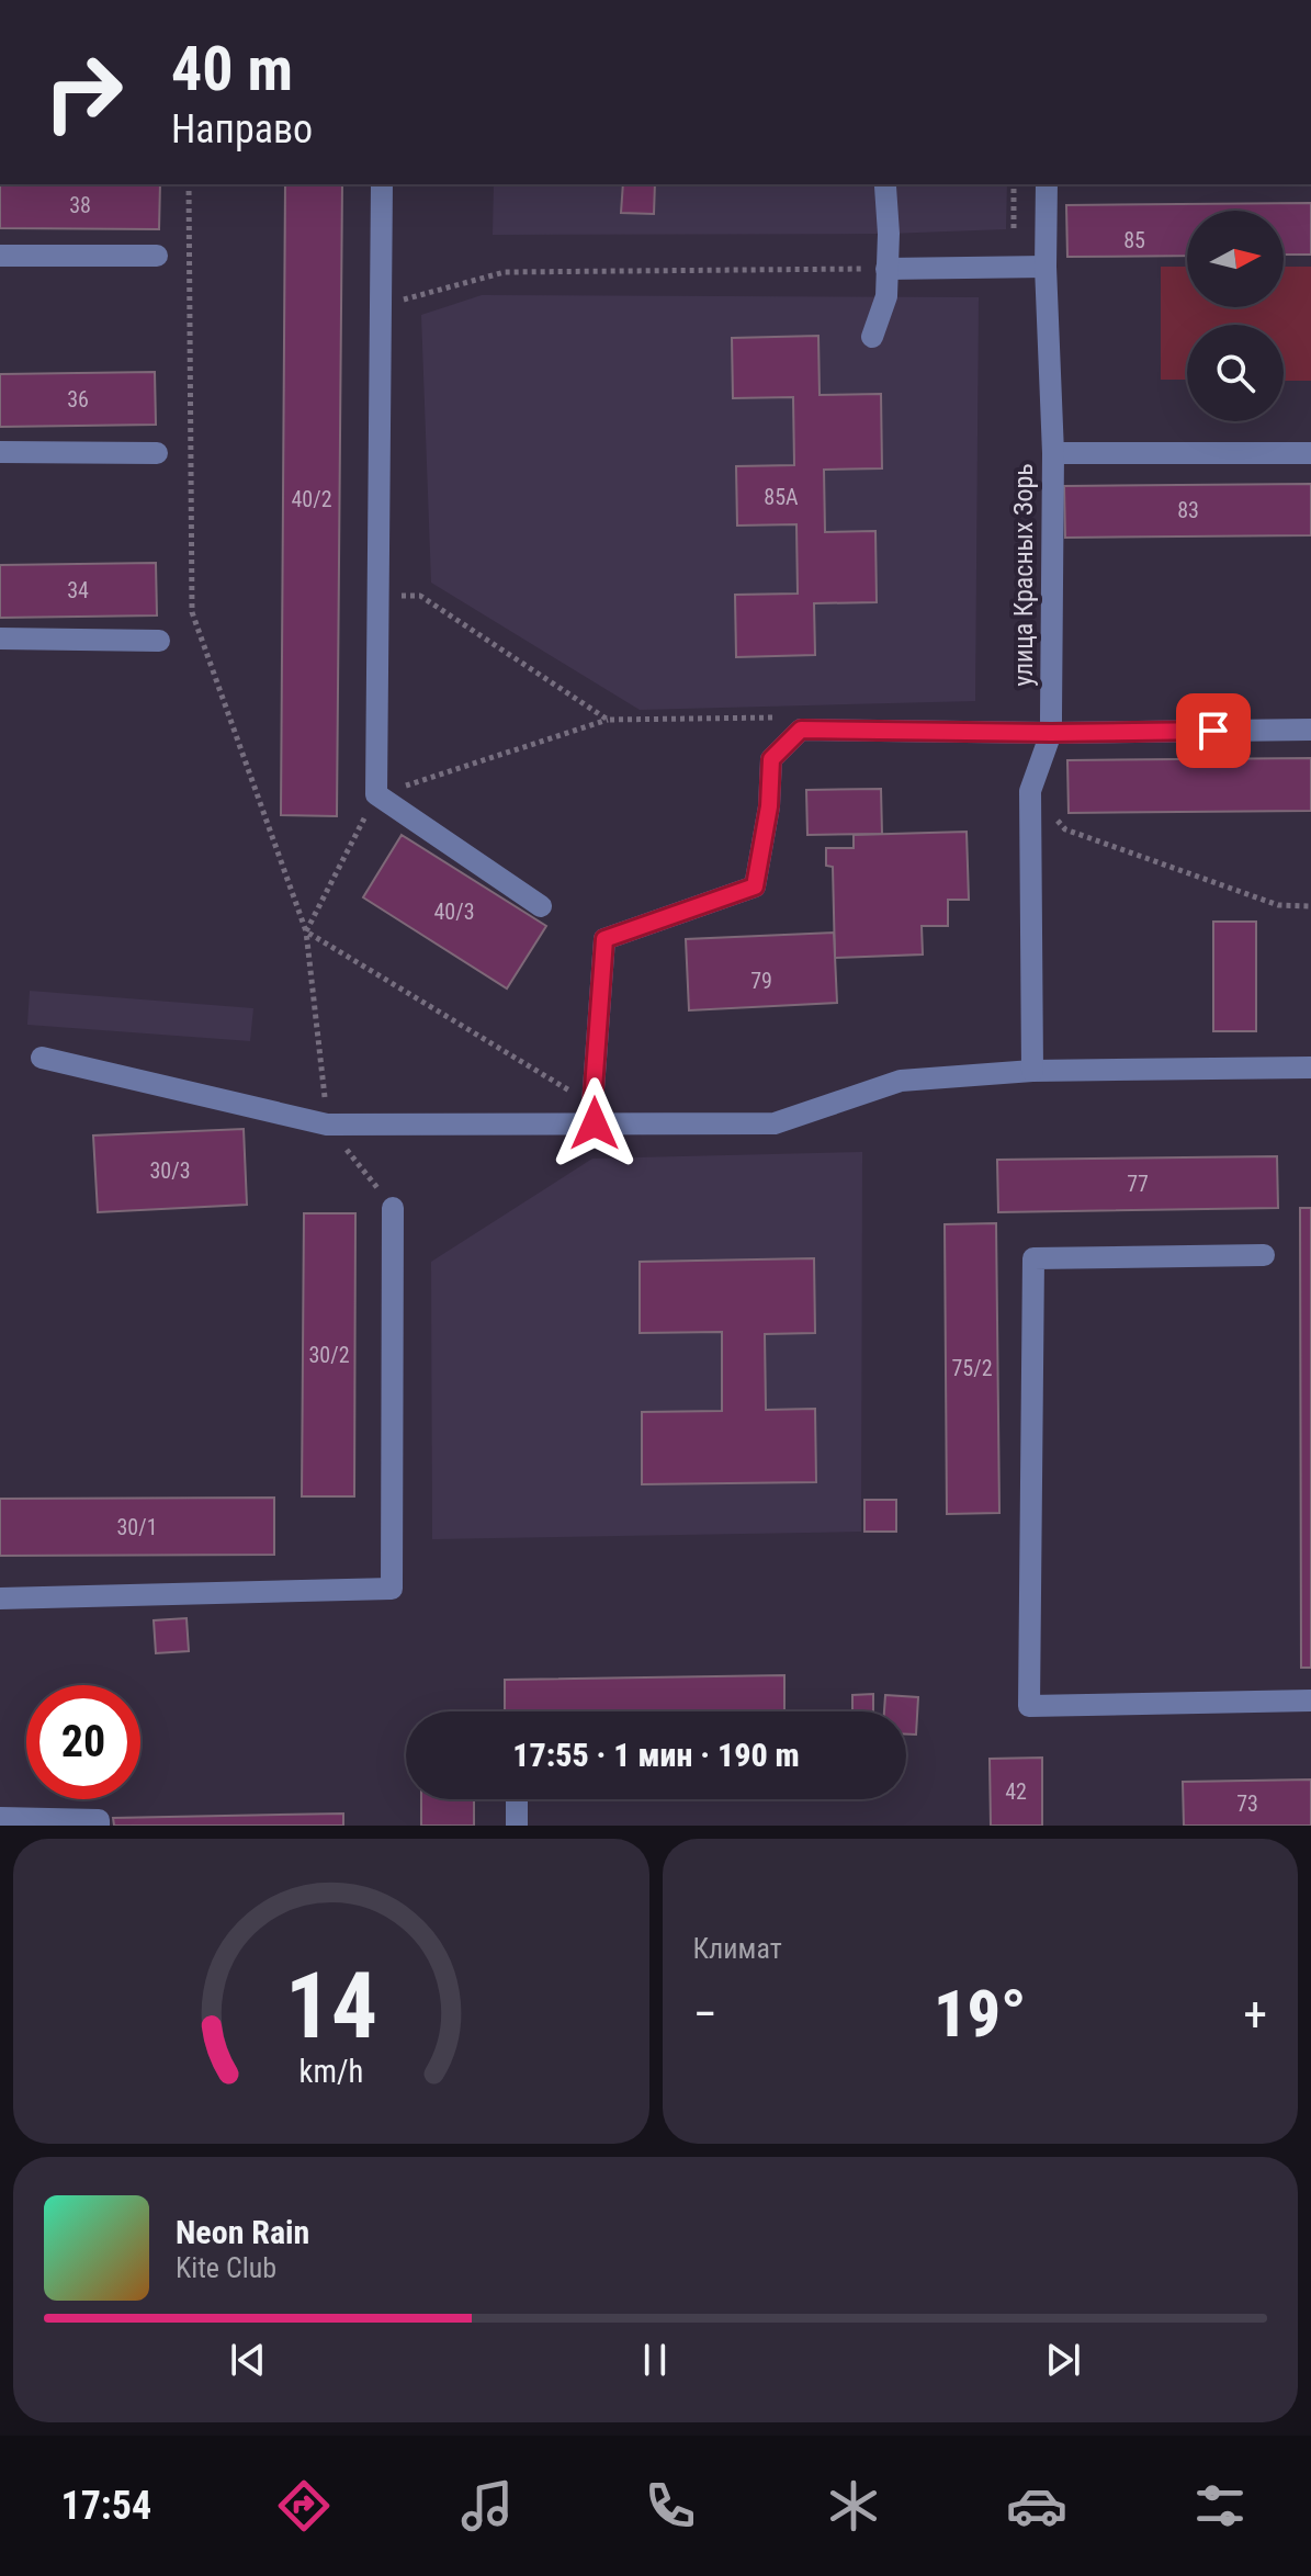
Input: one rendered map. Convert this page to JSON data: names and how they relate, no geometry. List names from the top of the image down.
{
  "streets": {
    "street": ["улица Красных Зорь"]
  },
  "house_numbers": [
    "38",
    "85",
    "36",
    "85А",
    "40/2",
    "83",
    "34",
    "40/3",
    "79",
    "30/3",
    "77",
    "30/2",
    "75/2",
    "30/1",
    "42",
    "73"
  ],
  "north": "right",
  "page": {
    "turn": ["40 m", "Направо"],
    "limit": "20",
    "trip": "17:55 · 1 мин · 190 m",
    "tile": "Климат",
    "heat": ["−", "19°", "+"],
    "song": ["Neon Rain", "Kite Club"],
    "tabs": "17:54",
    "gauge": ["14", "km/h"]
  }
}
